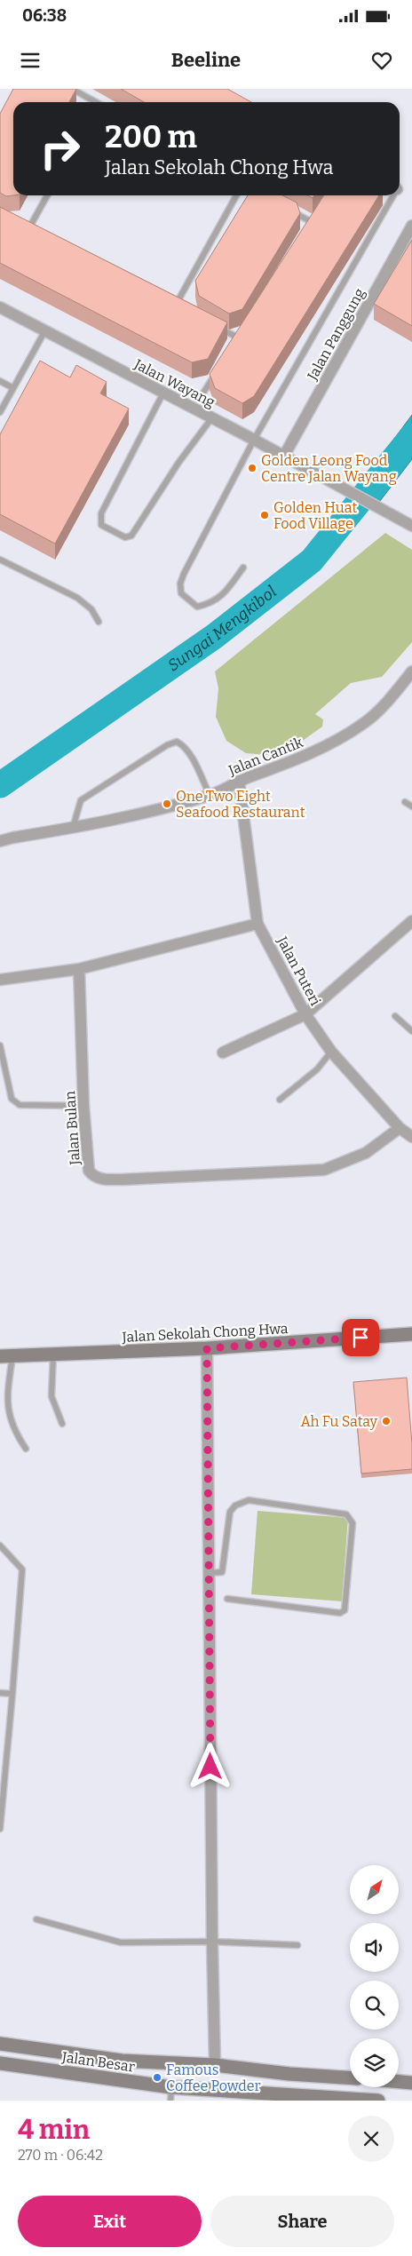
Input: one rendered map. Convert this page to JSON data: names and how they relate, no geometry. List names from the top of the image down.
{
  "streets": {
    "main road": ["Jalan Sekolah Chong Hwa", "Jalan Besar"],
    "street": [
      "Jalan Panggung",
      "Jalan Wayang",
      "Jalan Cantik",
      "Jalan Puteri",
      "Jalan Bulan"
    ]
  },
  "crossings": [
    ["Jalan Panggung", "Jalan Wayang"],
    ["Jalan Cantik", "Jalan Puteri"],
    ["Jalan Puteri", "Jalan Bulan"]
  ],
  "water": ["Sungai Mengkibol"],
  "places": [
    "Golden Leong Food Centre Jalan Wayang",
    "Golden Huat Food Village",
    "One Two Eight Seafood Restaurant",
    "Ah Fu Satay",
    "Famous Coffee Powder"
  ],
  "north": "top right",
  "page": {
    "status": "06:38",
    "header": "Beeline",
    "turn": ["200 m", "Jalan Sekolah Chong Hwa"],
    "heading": ["4 min", "270 m · 06:42"],
    "buttons": ["Exit", "Share"]
  }
}
